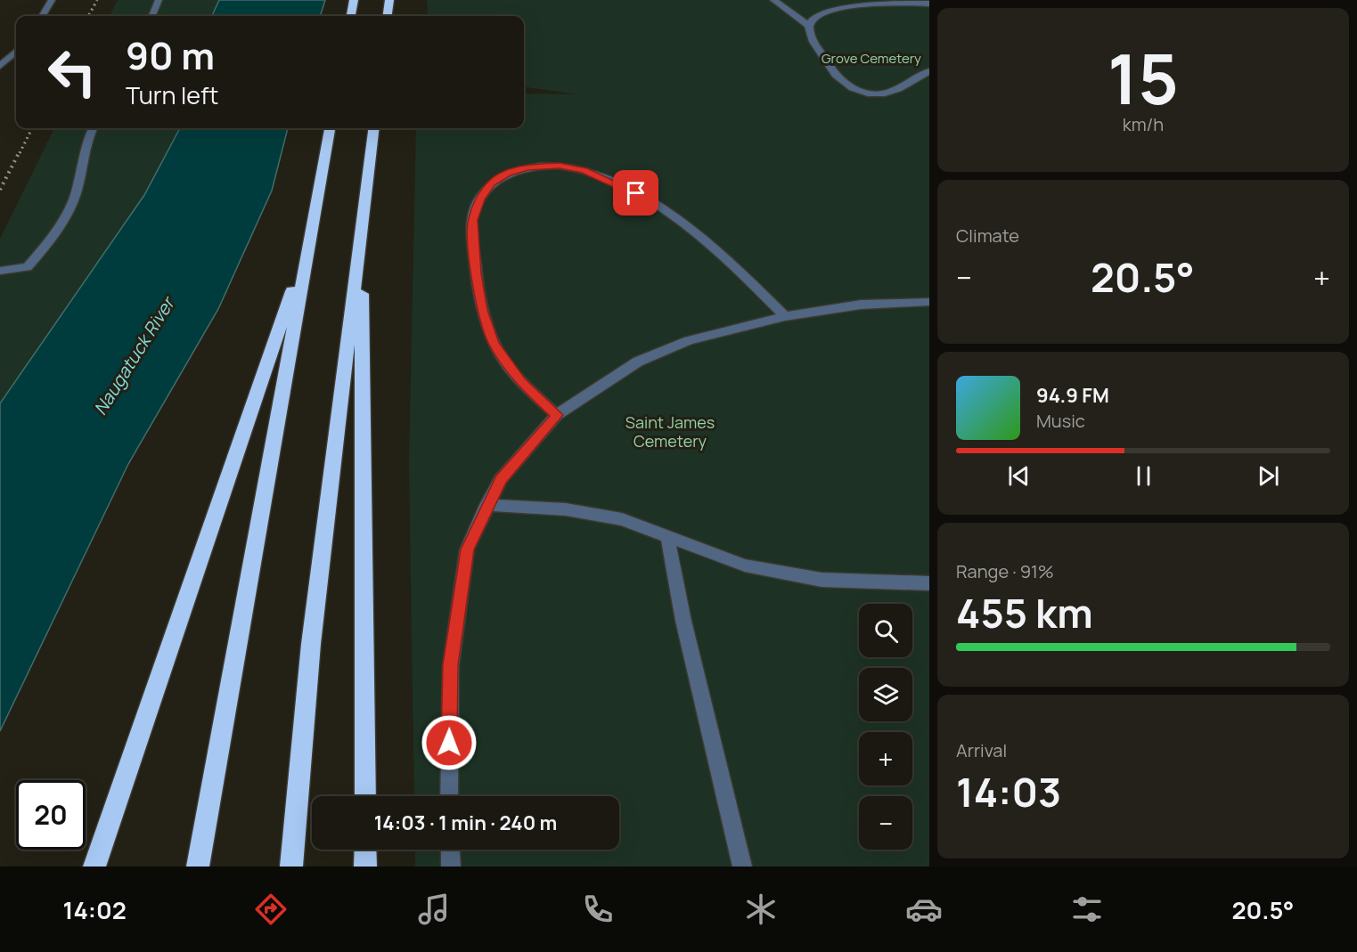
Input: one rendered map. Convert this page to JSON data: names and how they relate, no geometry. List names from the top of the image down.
{
  "water": ["Naugatuck River"],
  "parks": ["Grove Cemetery", "Saint James Cemetery"],
  "page": {
    "tile": [
      ["15", "km/h"],
      "Climate",
      ["Range · 91%", "455 km"],
      ["Arrival", "14:03"]
    ],
    "turn": ["90 m", "Turn left"],
    "heat": ["−", "20.5°", "+"],
    "song": ["94.9 FM", "Music"],
    "map_buttons": ["+", "−"],
    "limit": "20",
    "trip": "14:03 · 1 min · 240 m",
    "tabs": ["14:02", "20.5°"]
  }
}
